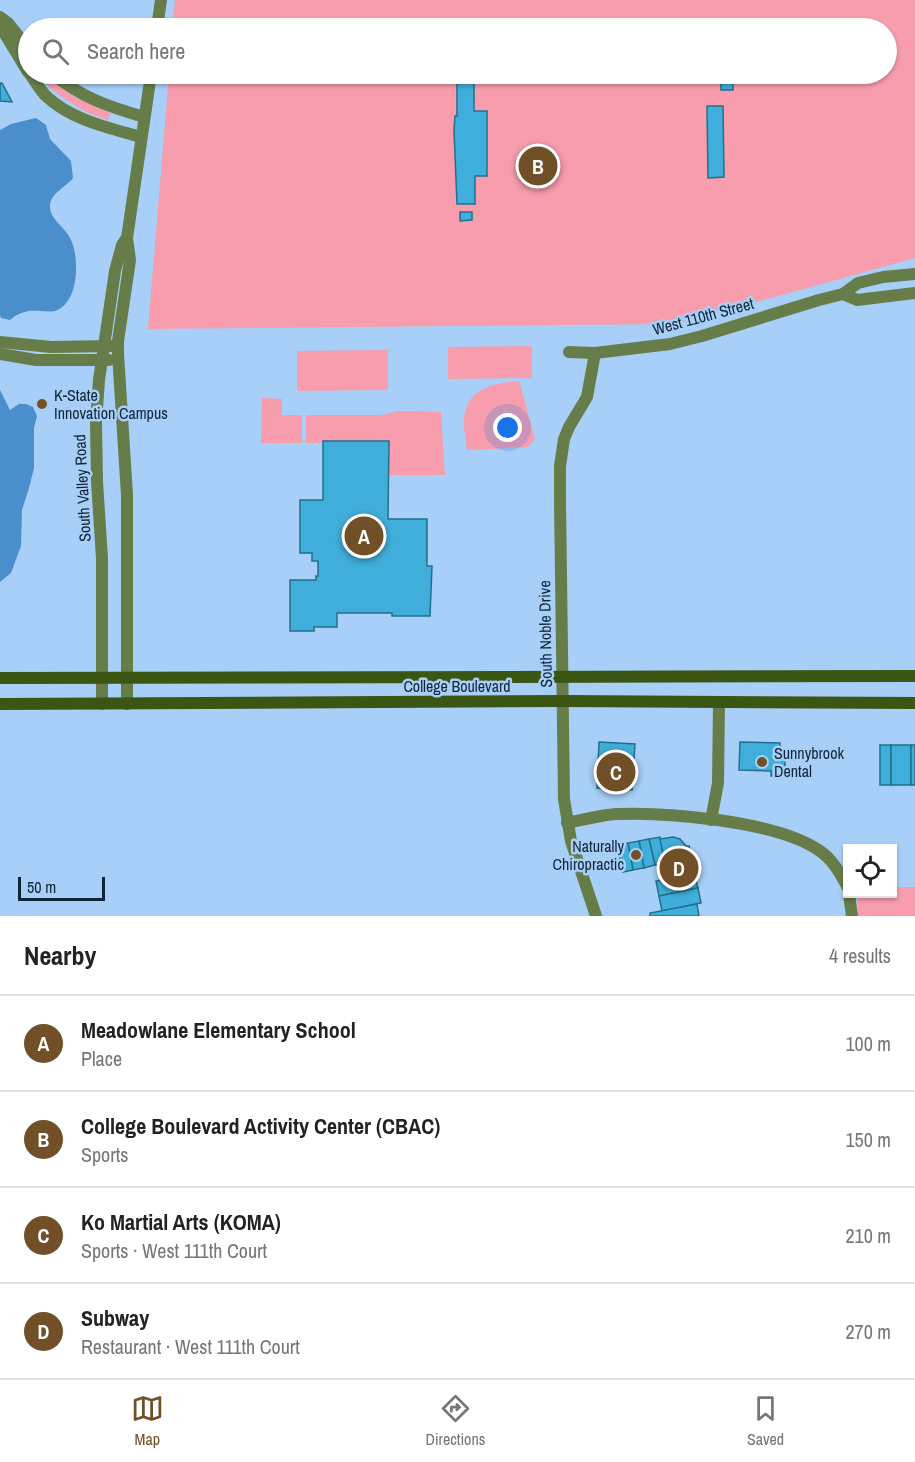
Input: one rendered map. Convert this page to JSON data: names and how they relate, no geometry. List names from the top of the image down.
{
  "streets": {
    "main road": ["College Boulevard"],
    "street": ["West 110th Street", "South Valley Road", "South Noble Drive"]
  },
  "crossings": [
    ["West 110th Street", "South Noble Drive"],
    ["South Valley Road", "College Boulevard"],
    ["South Noble Drive", "College Boulevard"]
  ],
  "places": ["K-State Innovation Campus", "Sunnybrook Dental", "Naturally Chiropractic"],
  "scale_bar": "50 m",
  "page": {
    "search": "Search here",
    "pins": [
      "B",
      "A",
      "C",
      "D"
    ],
    "scale": "50 m",
    "heading": ["Nearby", "4 results"],
    "list": [
      {
        "mark": "A",
        "name": "Meadowlane Elementary School",
        "note": "Place",
        "value": "100 m"
      },
      {
        "mark": "B",
        "name": "College Boulevard Activity Center (CBAC)",
        "note": "Sports",
        "value": "150 m"
      },
      {
        "mark": "C",
        "name": "Ko Martial Arts (KOMA)",
        "note": "Sports · West 111th Court",
        "value": "210 m"
      },
      {
        "mark": "D",
        "name": "Subway",
        "note": "Restaurant · West 111th Court",
        "value": "270 m"
      }
    ],
    "nav": ["Map", "Directions", "Saved"]
  }
}
